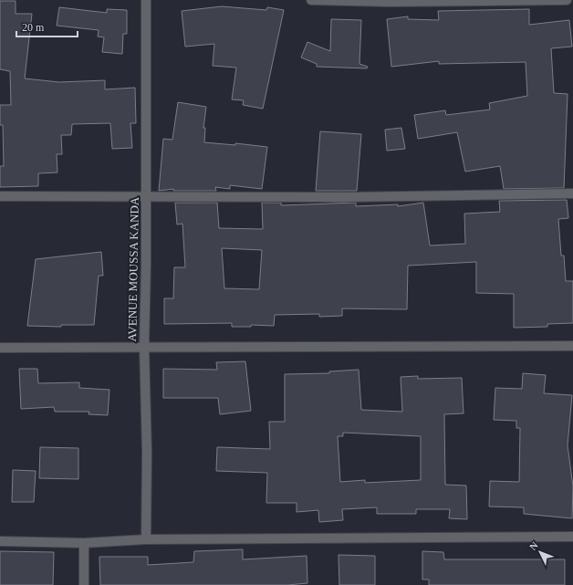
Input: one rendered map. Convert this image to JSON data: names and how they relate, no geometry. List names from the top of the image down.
{
  "streets": {
    "street": ["AVENUE MOUSSA KANDA"]
  },
  "scale_bar": "20 m",
  "north": "top left"
}
